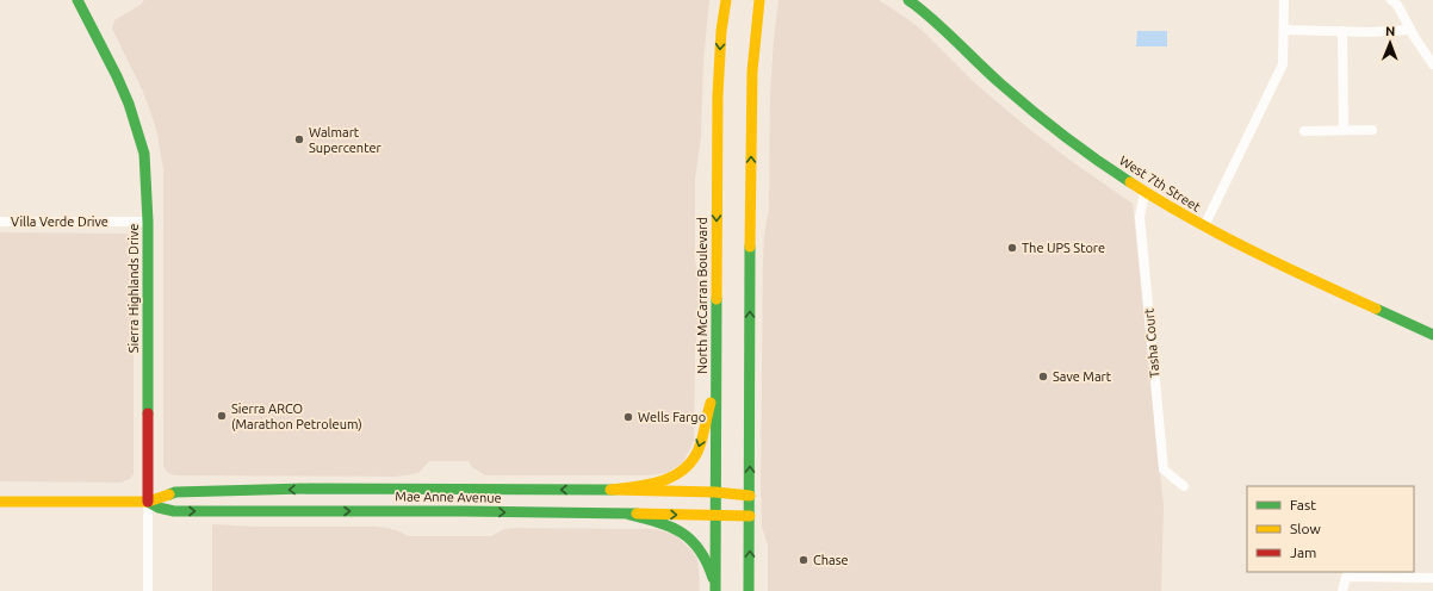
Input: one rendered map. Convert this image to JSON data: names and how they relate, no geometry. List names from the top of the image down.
{
  "streets": {
    "main road": [
      "West 7th Street",
      "Sierra Highlands Drive",
      "North McCarran Boulevard",
      "Mae Anne Avenue"
    ],
    "street": ["Villa Verde Drive", "Tasha Court"]
  },
  "crossings": [
    ["West 7th Street", "Tasha Court"],
    ["Villa Verde Drive", "Sierra Highlands Drive"],
    ["Sierra Highlands Drive", "Mae Anne Avenue"],
    ["North McCarran Boulevard", "Mae Anne Avenue"]
  ],
  "places": [
    "Walmart Supercenter",
    "The UPS Store",
    "Save Mart",
    "Sierra ARCO (Marathon Petroleum)",
    "Wells Fargo",
    "Chase"
  ],
  "legend": ["Fast", "Slow", "Jam"],
  "north": "top"
}
